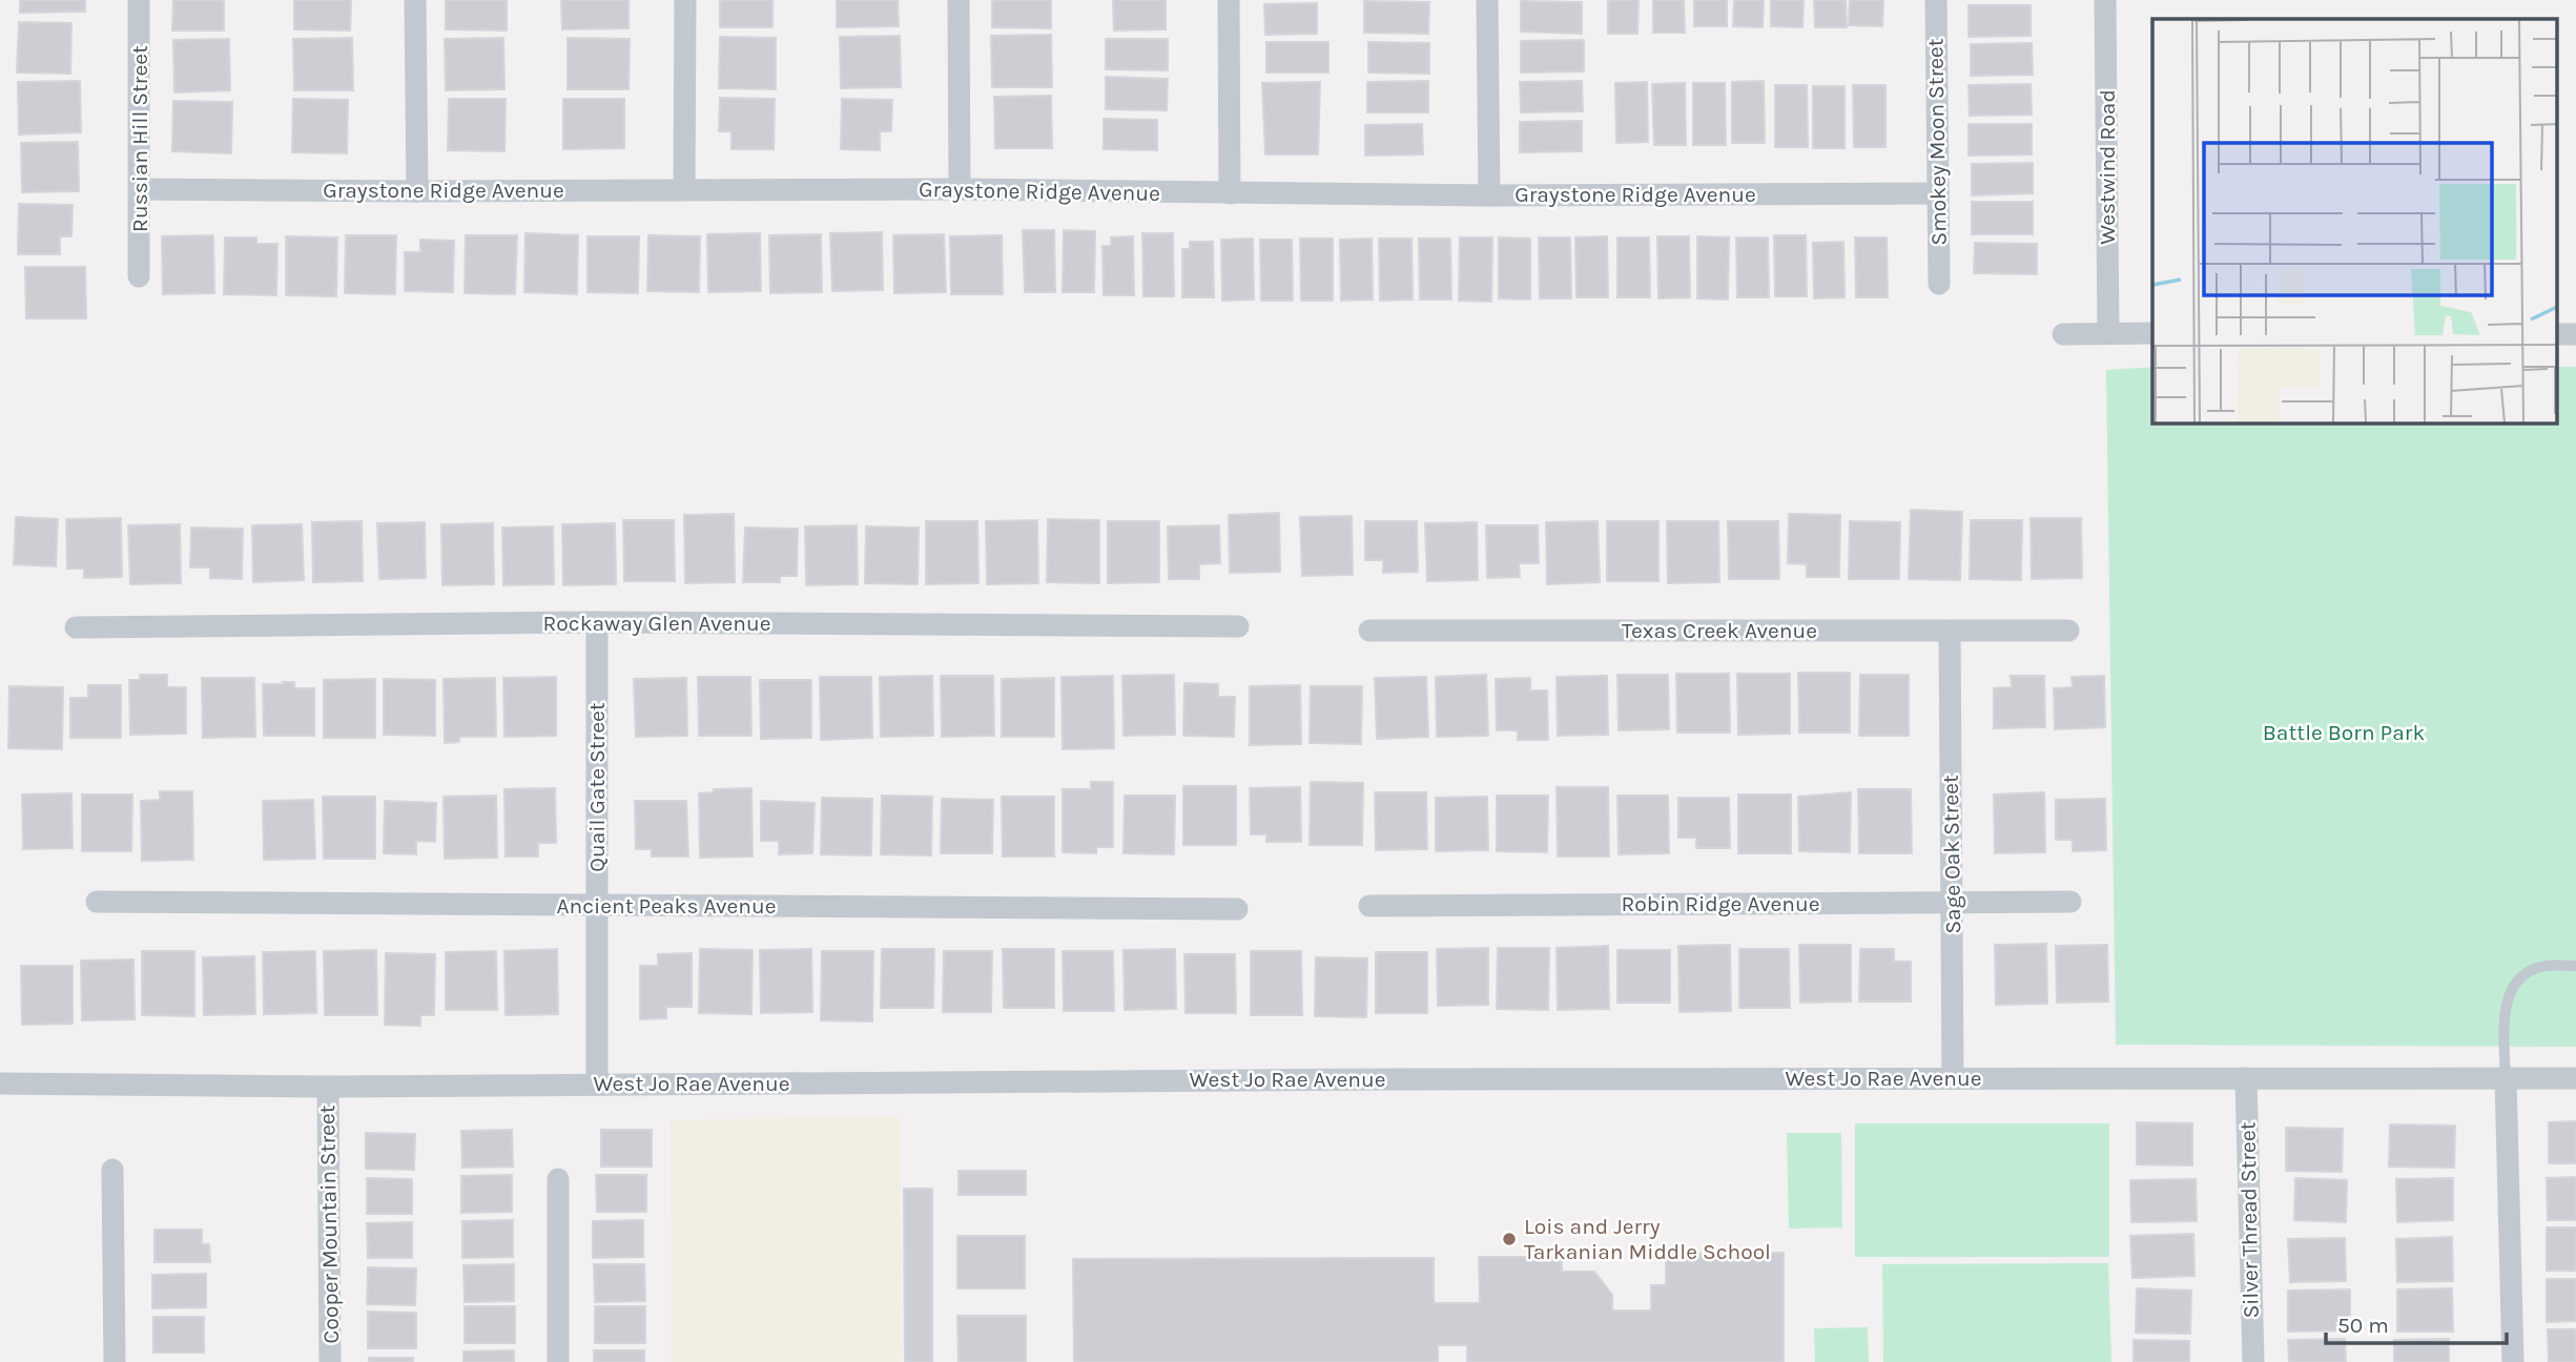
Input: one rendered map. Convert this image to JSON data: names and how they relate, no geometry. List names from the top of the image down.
{
  "streets": {
    "street": [
      "Russian Hill Street",
      "Smokey Moon Street",
      "Westwind Road",
      "Graystone Ridge Avenue",
      "Rockaway Glen Avenue",
      "Texas Creek Avenue",
      "Quail Gate Street",
      "Sage Oak Street",
      "Robin Ridge Avenue",
      "Ancient Peaks Avenue",
      "West Jo Rae Avenue",
      "Silver Thread Street",
      "Cooper Mountain Street"
    ]
  },
  "crossings": [
    ["Russian Hill Street", "Graystone Ridge Avenue"],
    ["Smokey Moon Street", "Graystone Ridge Avenue"],
    ["Rockaway Glen Avenue", "Quail Gate Street"],
    ["Texas Creek Avenue", "Sage Oak Street"],
    ["Quail Gate Street", "Ancient Peaks Avenue"],
    ["Quail Gate Street", "West Jo Rae Avenue"],
    ["Sage Oak Street", "Robin Ridge Avenue"],
    ["Sage Oak Street", "West Jo Rae Avenue"],
    ["West Jo Rae Avenue", "Silver Thread Street"],
    ["West Jo Rae Avenue", "Cooper Mountain Street"]
  ],
  "parks": ["Battle Born Park"],
  "places": ["Lois and Jerry Tarkanian Middle School"],
  "scale_bar": "50 m"
}
